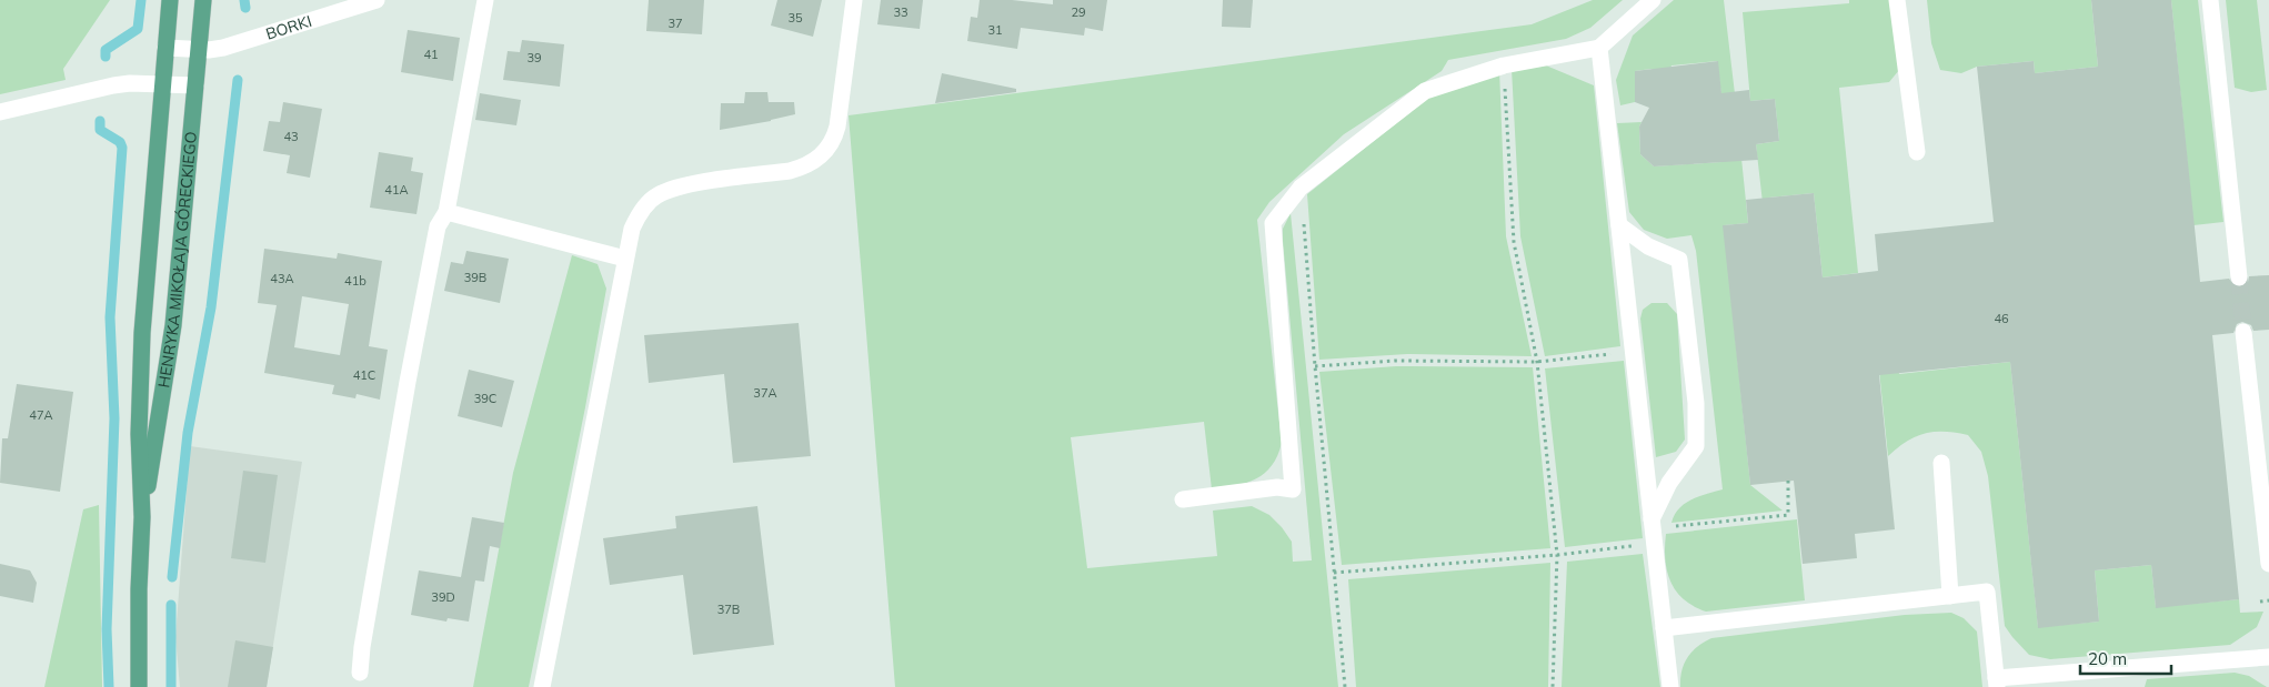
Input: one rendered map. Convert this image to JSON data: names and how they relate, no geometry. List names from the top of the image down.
{
  "streets": {
    "main road": ["HENRYKA MIKOŁAJA GÓRECKIEGO"],
    "street": ["BORKI"]
  },
  "crossings": [
    ["BORKI", "HENRYKA MIKOŁAJA GÓRECKIEGO"]
  ],
  "house_numbers": [
    "33",
    "29",
    "35",
    "37",
    "31",
    "41",
    "39",
    "43",
    "41A",
    "39B",
    "43A",
    "41b",
    "46",
    "41C",
    "37A",
    "39C",
    "47A",
    "39D",
    "37B"
  ],
  "scale_bar": "20 m"
}
